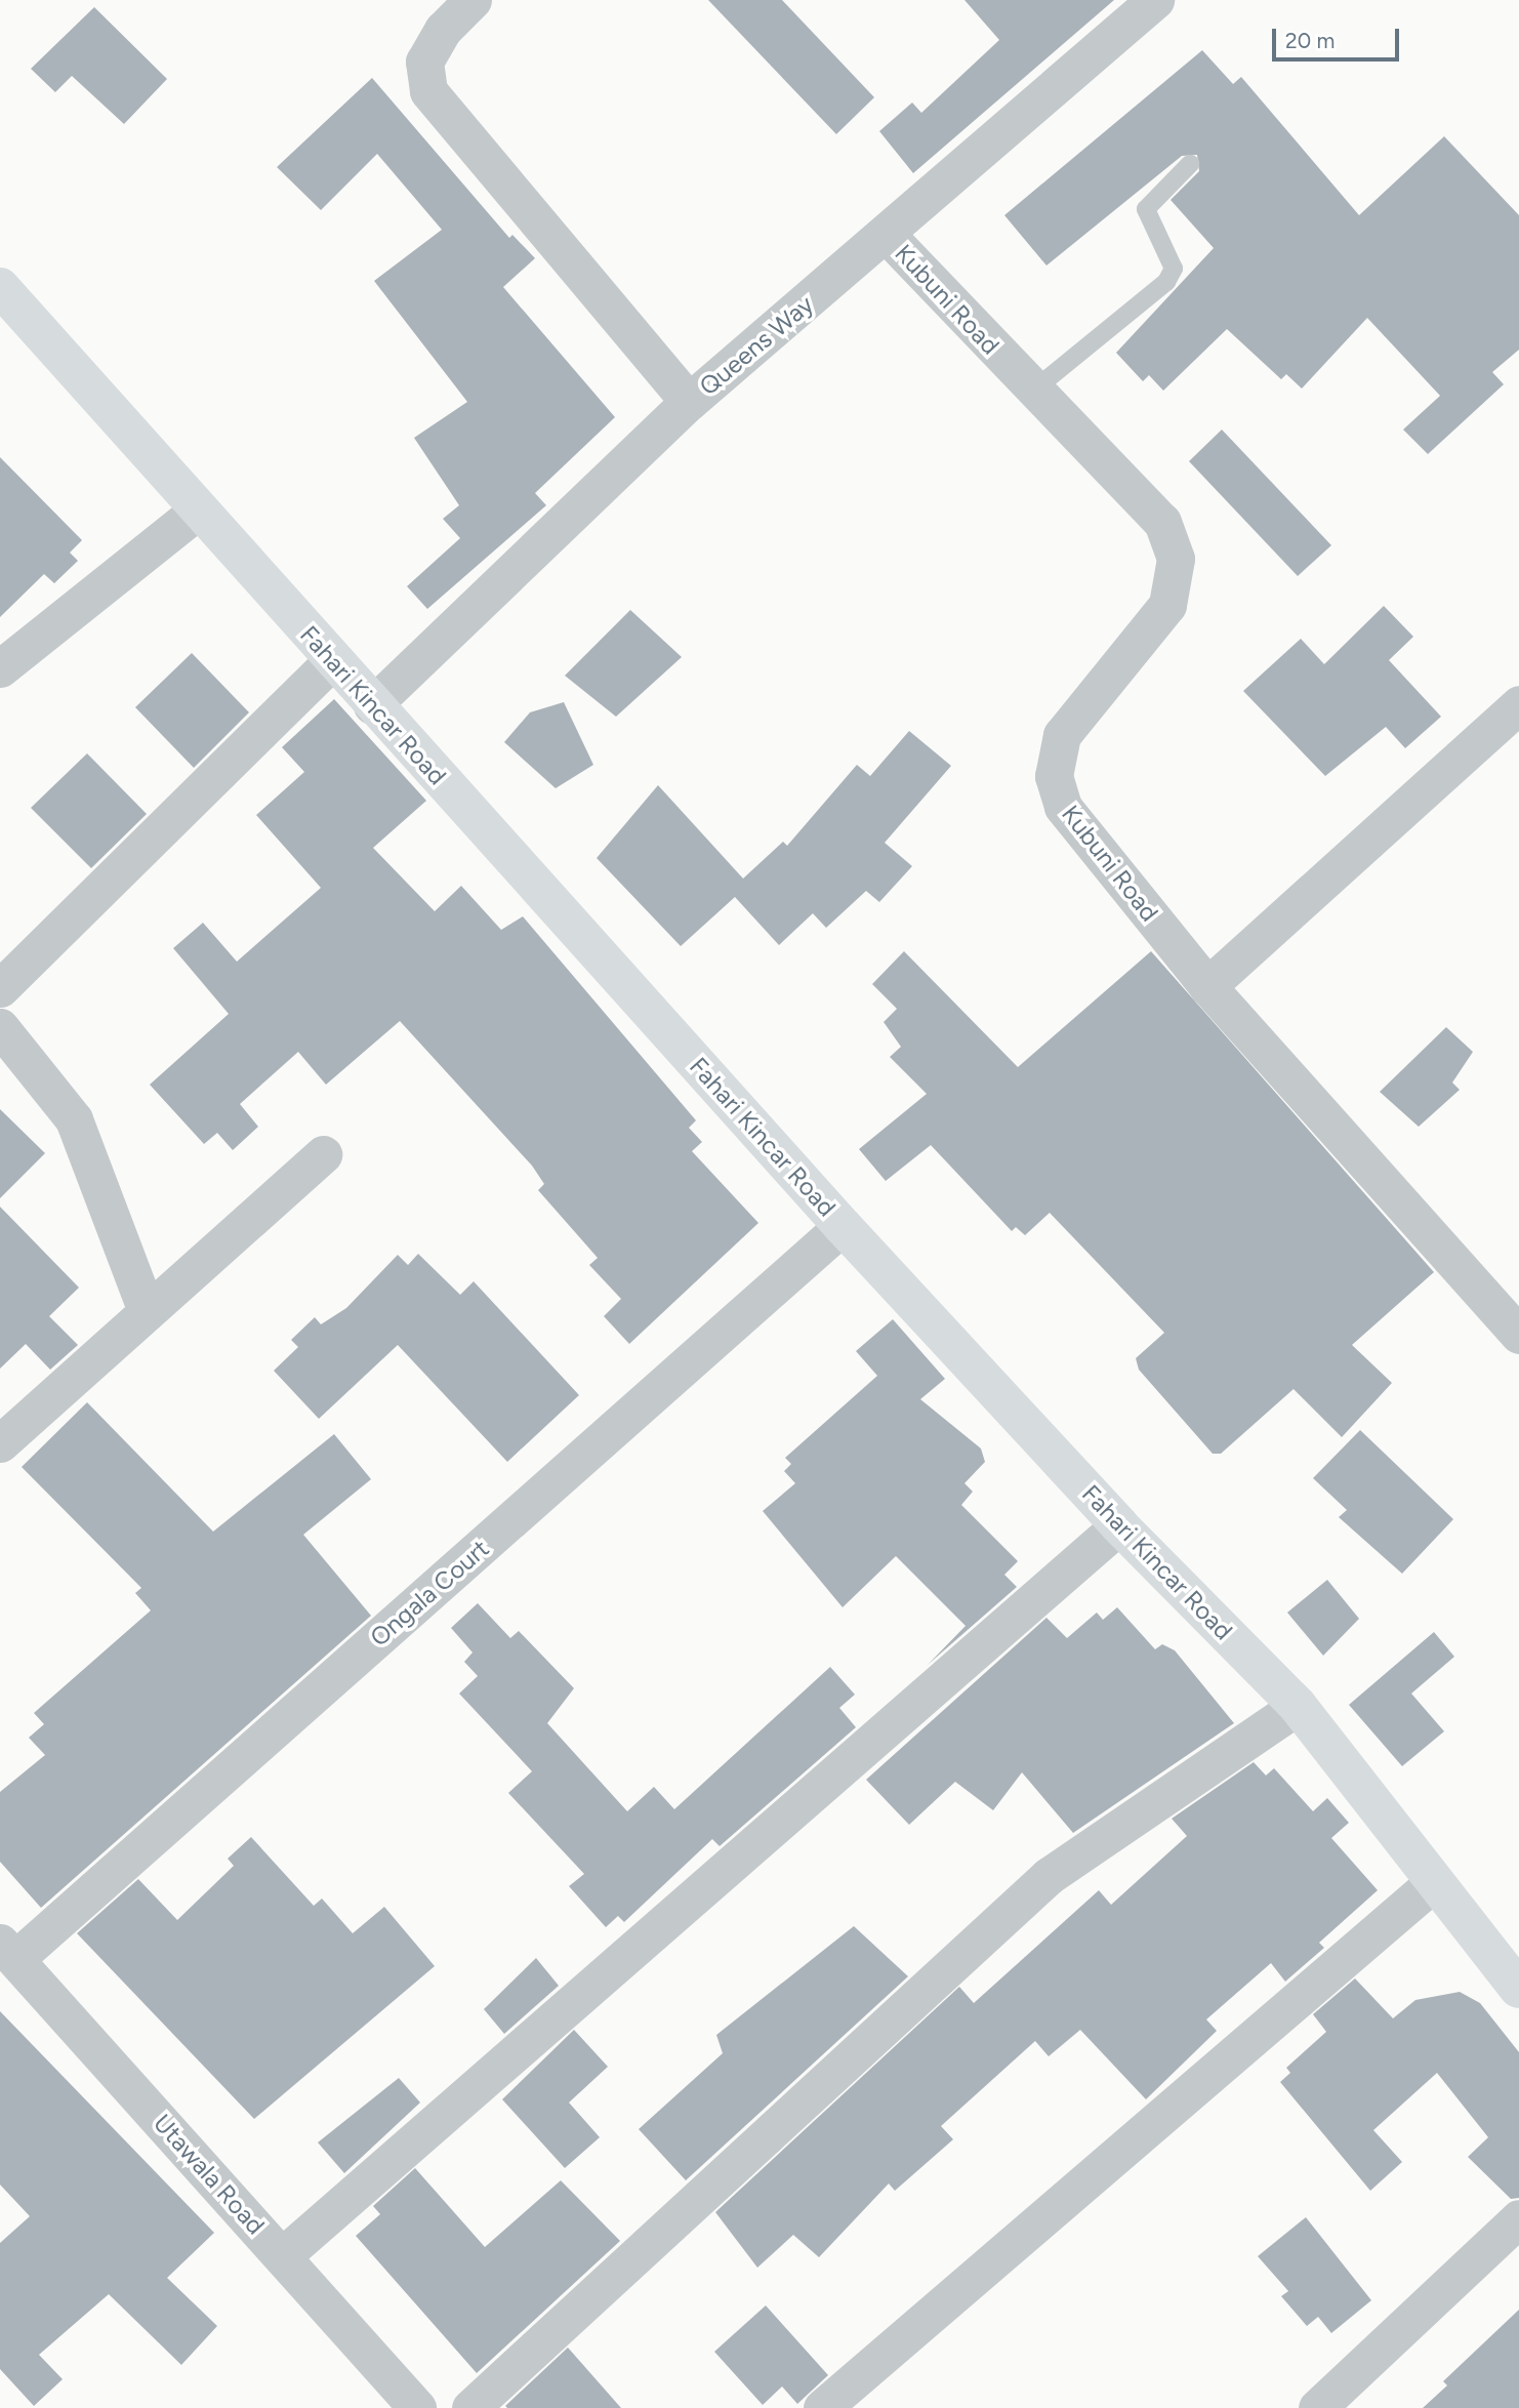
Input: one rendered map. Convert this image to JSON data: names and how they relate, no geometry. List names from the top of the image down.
{
  "streets": {
    "street": [
      "Kubuni Road",
      "Queens Way",
      "Fahari Kincar Road",
      "Ongala Court",
      "Utawala Road"
    ]
  },
  "crossings": [
    ["Kubuni Road", "Queens Way"],
    ["Queens Way", "Fahari Kincar Road"],
    ["Fahari Kincar Road", "Ongala Court"],
    ["Ongala Court", "Utawala Road"]
  ],
  "scale_bar": "20 m"
}
